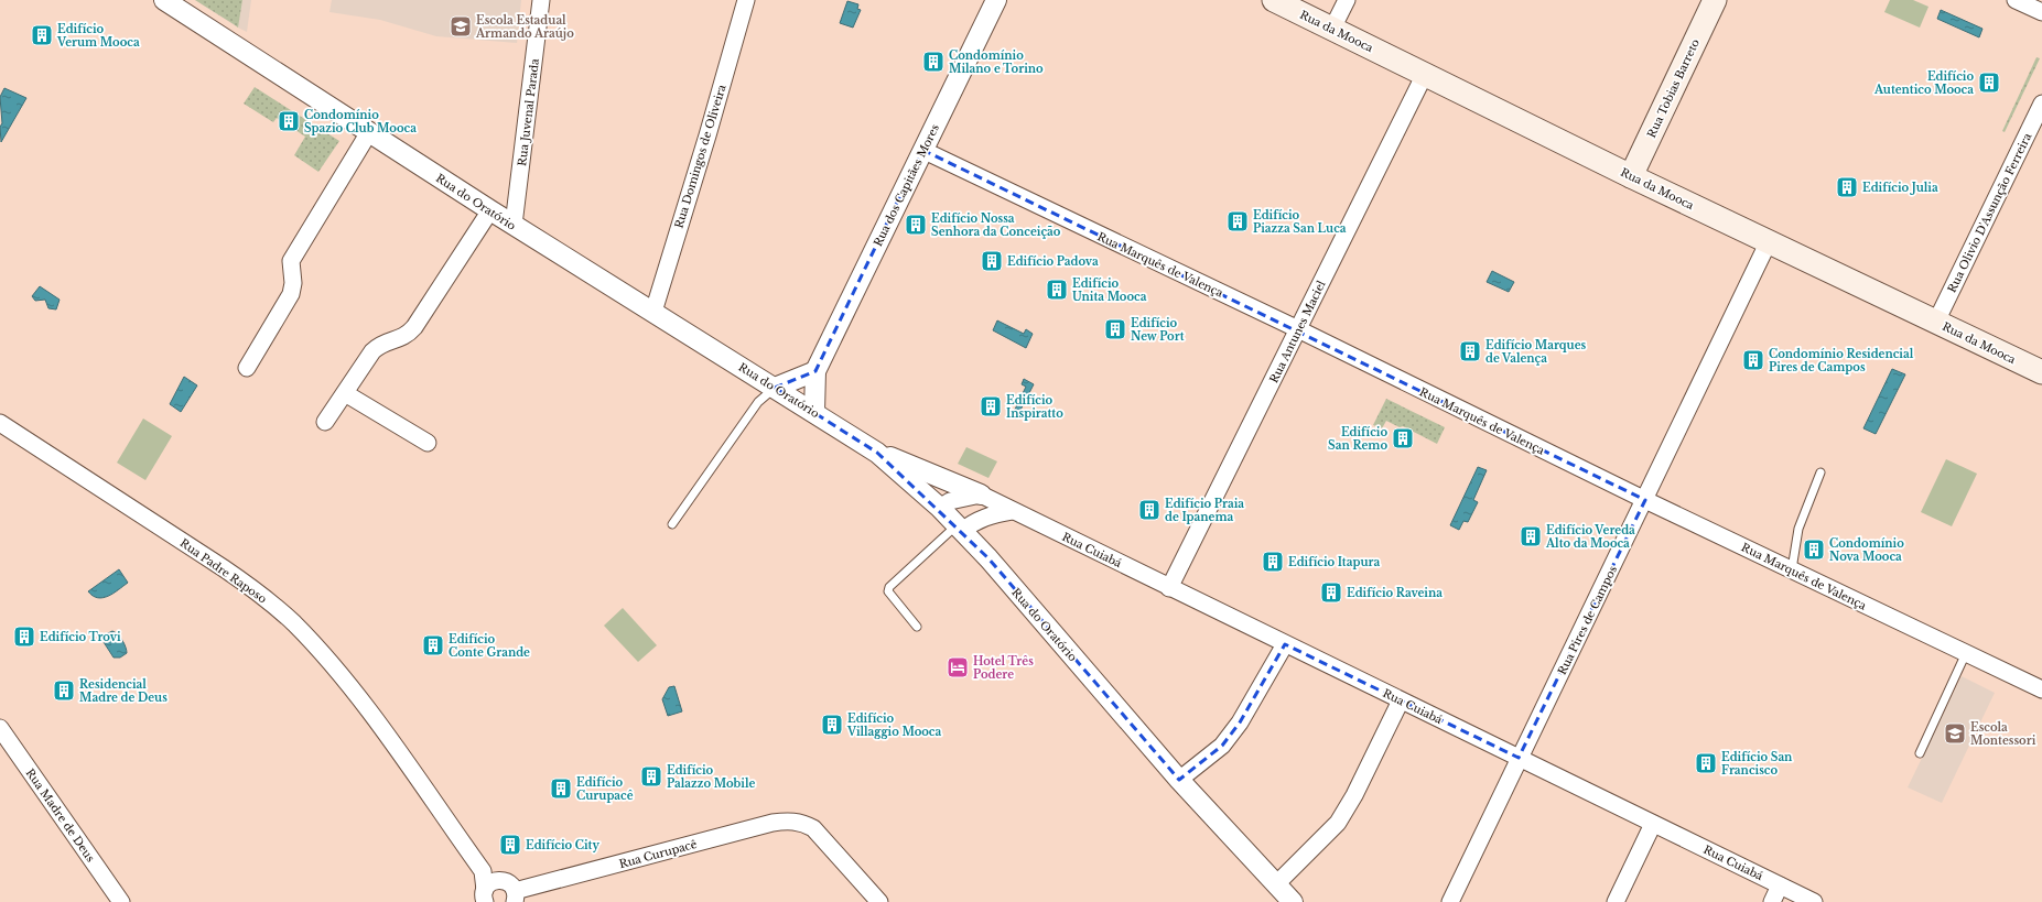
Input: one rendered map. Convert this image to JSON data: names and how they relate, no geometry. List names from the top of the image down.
{
  "streets": {
    "main road": ["Rua da Mooca", "Rua Tobias Barreto"],
    "street": [
      "Rua Juvenal Parada",
      "Rua Domingos de Oliveira",
      "Rua dos Capitães Mores",
      "Rua do Oratório",
      "Rua Olivio D'Assunção Ferreira",
      "Rua Marquês de Valença",
      "Rua Antunes Maciel",
      "Rua Cuiabá",
      "Rua Padre Raposo",
      "Rua Pires de Campos",
      "Rua Madre de Deus",
      "Rua Curupacê"
    ]
  },
  "crossings": [
    ["Rua da Mooca", "Rua Tobias Barreto"],
    ["Rua da Mooca", "Rua Olivio D'Assunção Ferreira"],
    ["Rua da Mooca", "Rua Antunes Maciel"],
    ["Rua da Mooca", "Rua Pires de Campos"],
    ["Rua Juvenal Parada", "Rua do Oratório"],
    ["Rua Domingos de Oliveira", "Rua do Oratório"],
    ["Rua dos Capitães Mores", "Rua do Oratório"],
    ["Rua dos Capitães Mores", "Rua Marquês de Valença"],
    ["Rua Marquês de Valença", "Rua Antunes Maciel"],
    ["Rua Marquês de Valença", "Rua Pires de Campos"],
    ["Rua Antunes Maciel", "Rua Cuiabá"],
    ["Rua Cuiabá", "Rua Pires de Campos"],
    ["Rua Padre Raposo", "Rua Curupacê"]
  ],
  "places": {
    "school or university": ["Escola Estadual Armando Araújo", "Escola Montessori"],
    "building": [
      "Edifício Verum Mooca",
      "Condomínio Milano e Torino",
      "Edifício Autentico Mooca",
      "Condomínio Spazio Club Mooca",
      "Edifício Julia",
      "Edifício Piazza San Luca",
      "Edifício Nossa Senhora da Conceição",
      "Edifício Padova",
      "Edifício Unita Mooca",
      "Edifício New Port",
      "Edifício Marques de Valença",
      "Condomínio Residencial Pires de Campos",
      "Edifício Inspiratto",
      "Edifício San Remo",
      "Edifício Praia de Ipanema",
      "Edifício Vereda Alto da Mooca",
      "Condomínio Nova Mooca",
      "Edifício Itapura",
      "Edifício Raveina",
      "Edifício Trovi",
      "Edifício Conte Grande",
      "Residencial Madre de Deus",
      "Edifício Villaggio Mooca",
      "Edifício San Francisco",
      "Edifício Palazzo Mobile",
      "Edifício Curupacê",
      "Edifício City"
    ],
    "hotel": ["Hotel Três Podere"]
  }
}
